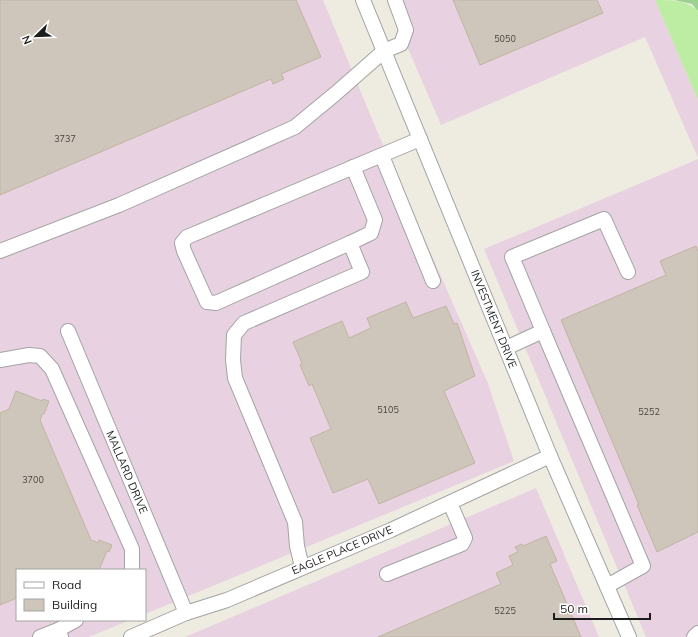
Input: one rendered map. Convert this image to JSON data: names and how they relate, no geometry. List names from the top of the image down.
{
  "streets": {
    "street": ["INVESTMENT DRIVE", "MALLARD DRIVE", "EAGLE PLACE DRIVE"]
  },
  "crossings": [
    ["INVESTMENT DRIVE", "EAGLE PLACE DRIVE"],
    ["MALLARD DRIVE", "EAGLE PLACE DRIVE"]
  ],
  "house_numbers": [
    "5050",
    "3737",
    "5105",
    "5252",
    "3700",
    "5225"
  ],
  "legend": ["Road", "Building"],
  "scale_bar": "50 m",
  "north": "bottom left"
}
